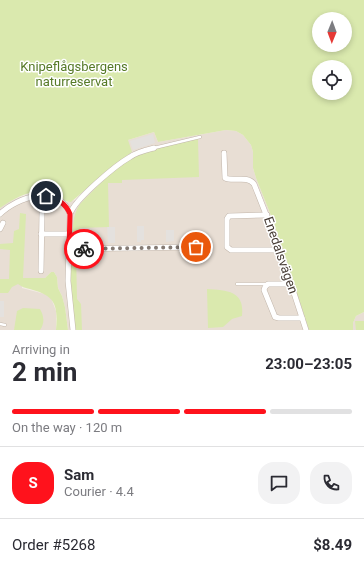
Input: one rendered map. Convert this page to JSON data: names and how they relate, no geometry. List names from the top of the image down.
{
  "streets": {
    "street": ["Enedalsvägen"]
  },
  "parks": ["Knipeflågsbergens naturreservat"],
  "north": "bottom",
  "page": {
    "heading": ["2 min", "Arriving in", "23:00–23:05"],
    "panel": [
      "Sam",
      "Courier · 4.4",
      "Order #5268",
      "$8.49"
    ],
    "bar": "On the way · 120 m",
    "round": "S"
  }
}
